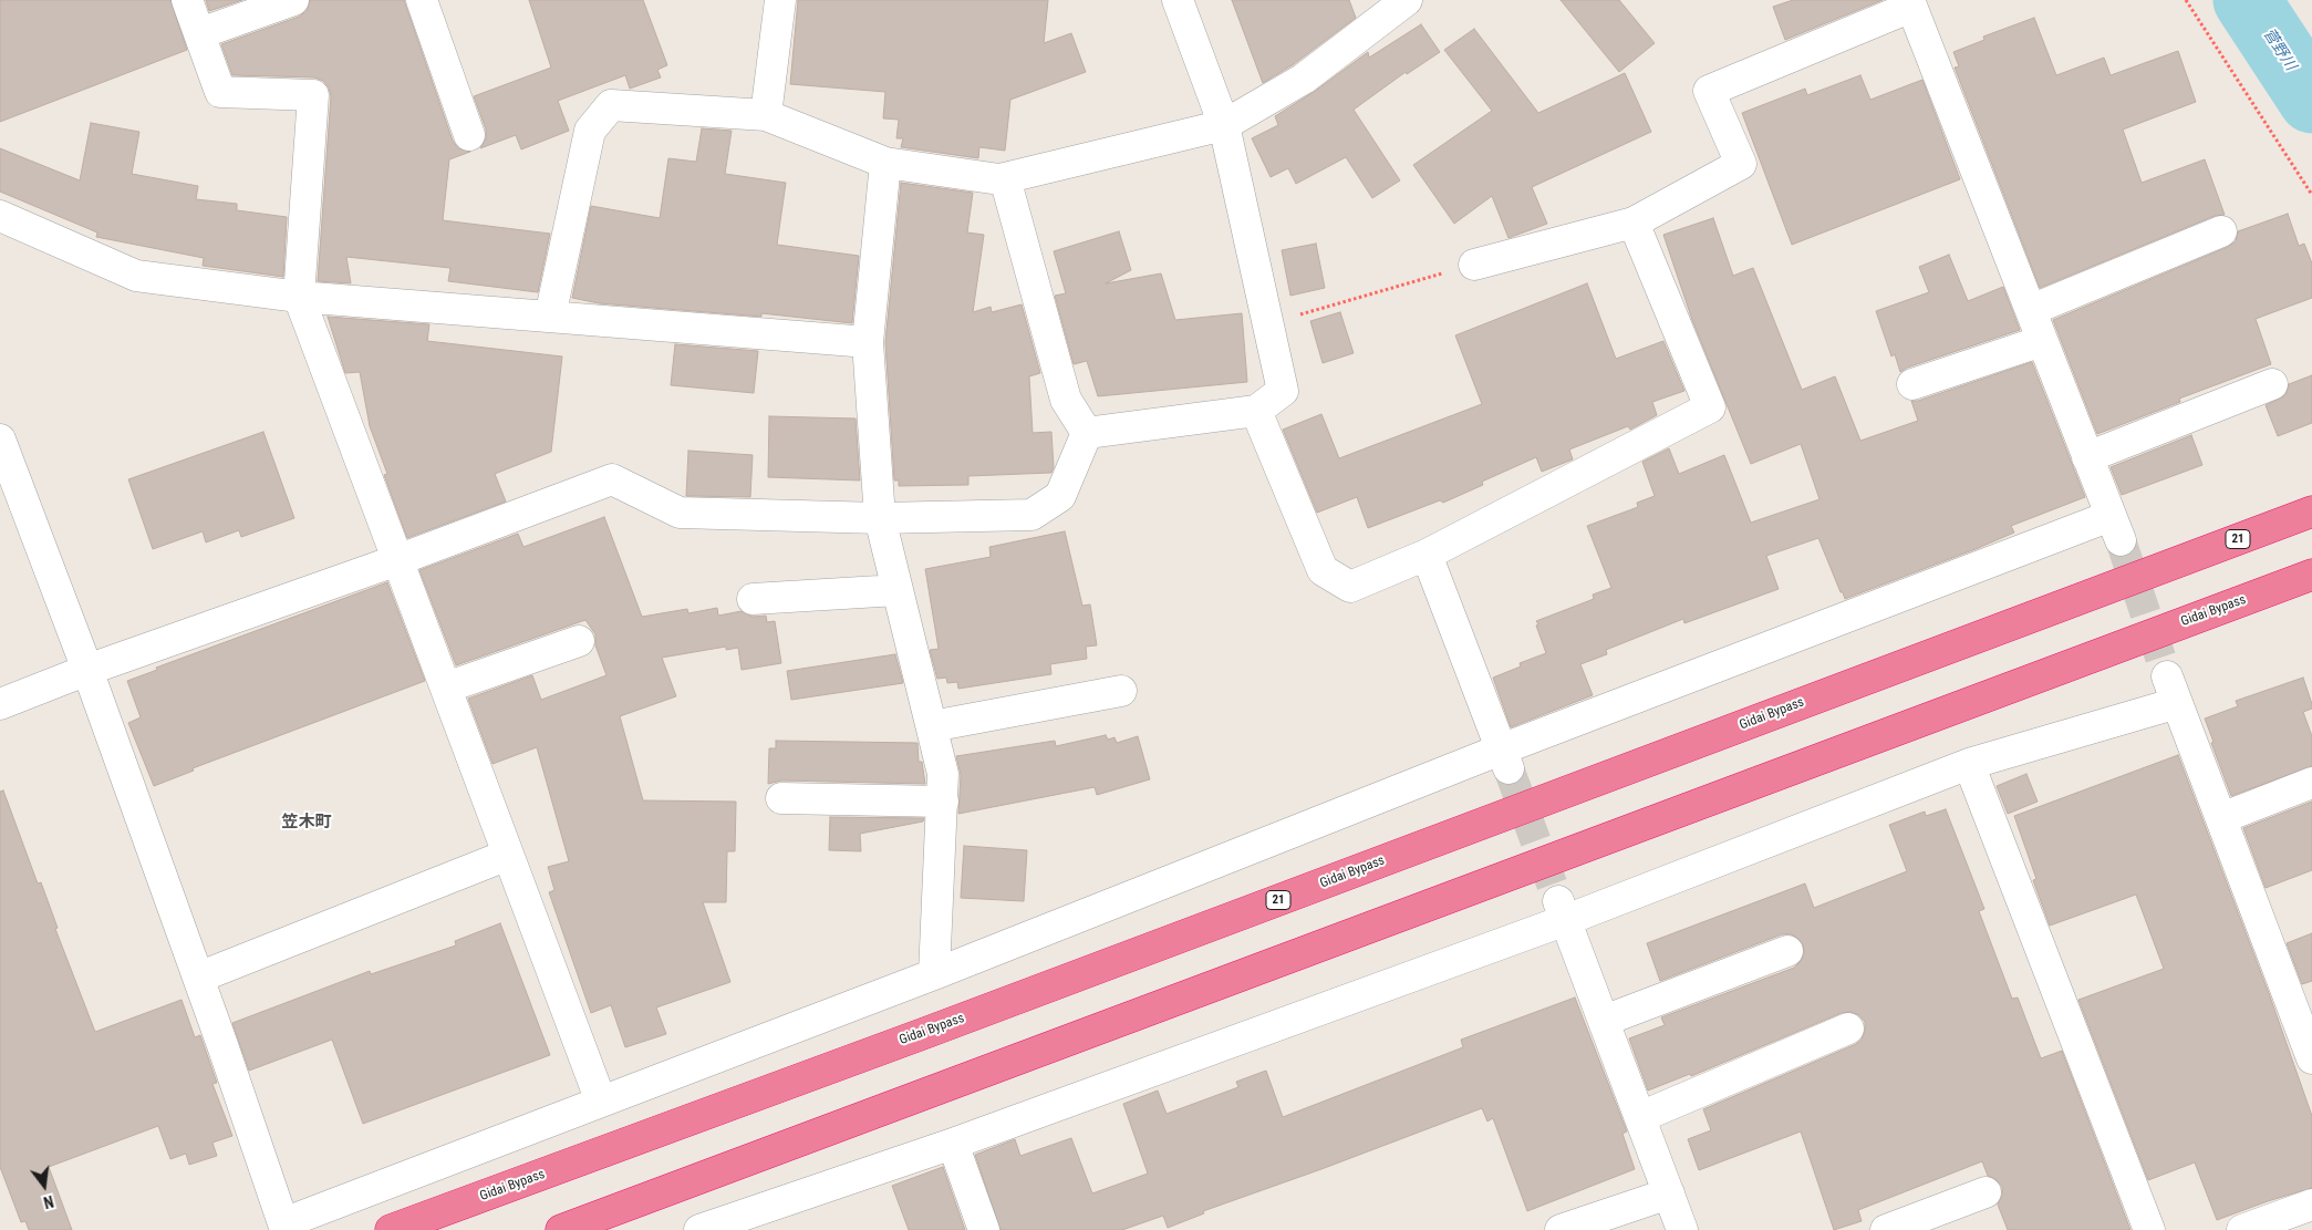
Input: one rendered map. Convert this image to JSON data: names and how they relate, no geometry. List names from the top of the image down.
{
  "streets": {
    "highway": ["21", "Gidai Bypass"]
  },
  "districts": ["笠木町"],
  "water": ["菅野川"],
  "north": "bottom"
}
